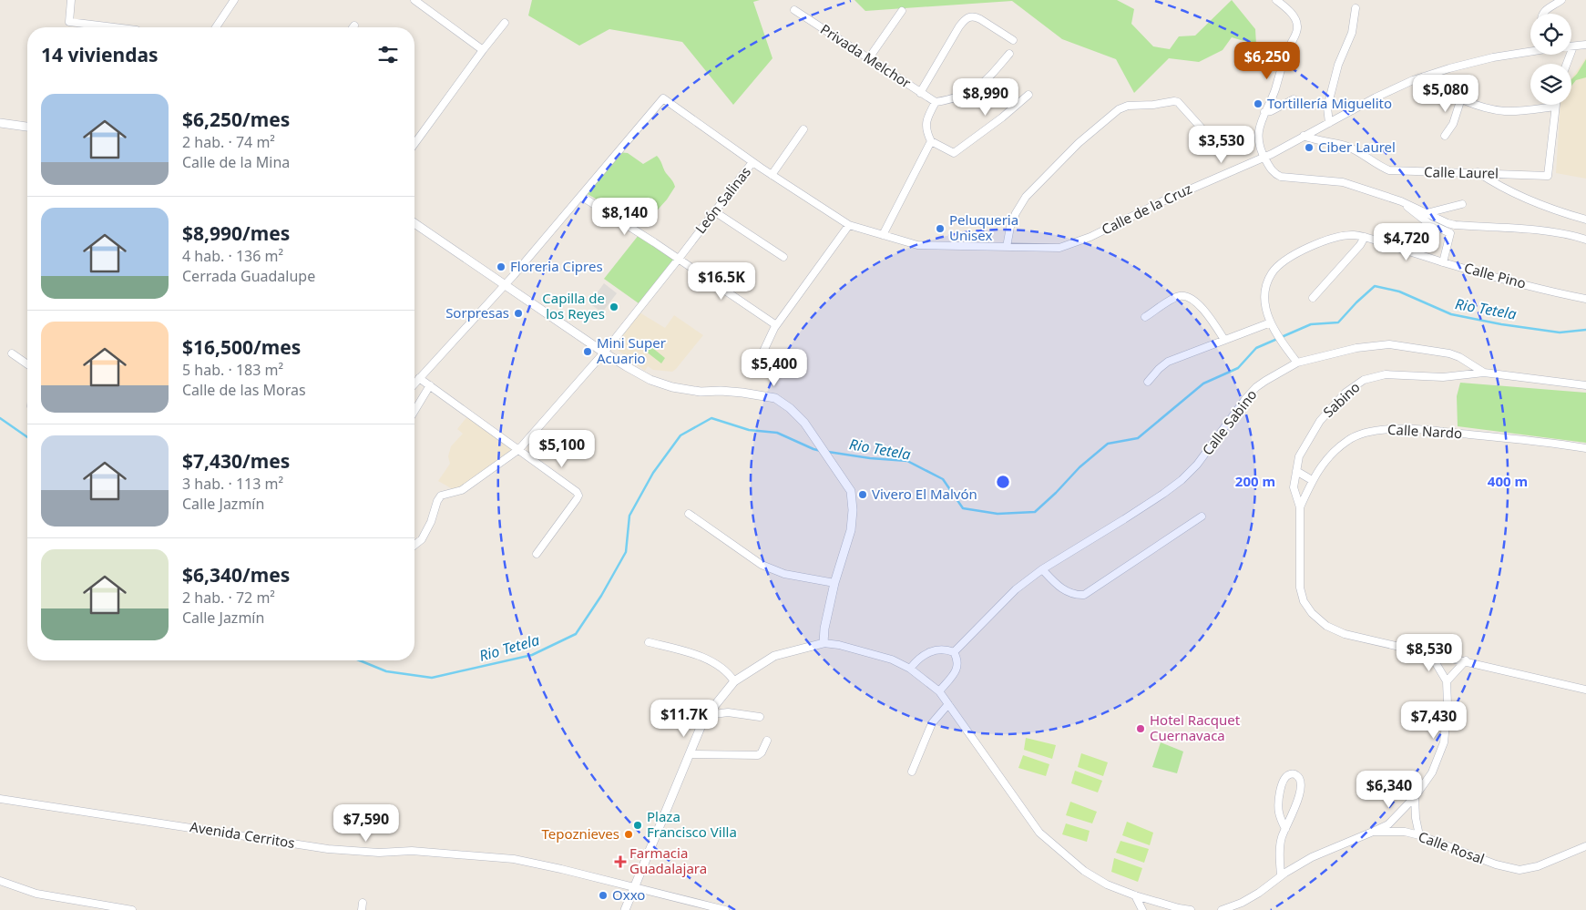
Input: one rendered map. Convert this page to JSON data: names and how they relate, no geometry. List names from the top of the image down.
{
  "streets": {
    "street": [
      "Privada Melchor",
      "Calle Laurel",
      "León Salinas",
      "Calle de la Cruz",
      "Calle Pino",
      "Sabino",
      "Calle Sabino",
      "Calle Nardo",
      "Avenida Cerritos",
      "Calle Rosal"
    ]
  },
  "crossings": [
    ["Calle Laurel", "Calle de la Cruz"],
    ["León Salinas", "Calle de la Cruz"],
    ["Calle Pino", "Calle Sabino"],
    ["Sabino", "Calle Sabino"],
    ["Sabino", "Calle Nardo"]
  ],
  "water": ["Rio Tetela"],
  "places": {
    "other": [
      "Tortillería Miguelito",
      "Ciber Laurel",
      "Peluqueria Unisex",
      "Floreria Cipres",
      "Capilla de los Reyes",
      "Sorpresas",
      "Mini Super Acuario",
      "Vivero El Malvón",
      "Hotel Racquet Cuernavaca",
      "Plaza Francisco Villa",
      "Tepoznieves",
      "Oxxo"
    ],
    "health": ["Farmacia Guadalajara"]
  },
  "page": {
    "heading": "14 viviendas",
    "price": [
      "$6,250",
      "$5,080",
      "$8,990",
      "$3,530",
      "$8,140",
      "$4,720",
      "$16.5K",
      "$5,400",
      "$5,100",
      "$8,530",
      "$11.7K",
      "$7,430",
      "$6,340",
      "$7,590"
    ],
    "list": [
      {
        "name": "$6,250/mes",
        "note": "2 hab. · 74 m² · Calle de la Mina"
      },
      {
        "name": "$8,990/mes",
        "note": "4 hab. · 136 m² · Cerrada Guadalupe"
      },
      {
        "name": "$16,500/mes",
        "note": "5 hab. · 183 m² · Calle de las Moras"
      },
      {
        "name": "$7,430/mes",
        "note": "3 hab. · 113 m² · Calle Jazmín"
      },
      {
        "name": "$6,340/mes",
        "note": "2 hab. · 72 m² · Calle Jazmín"
      }
    ]
  },
  "rings": ["200 m", "400 m"]
}
